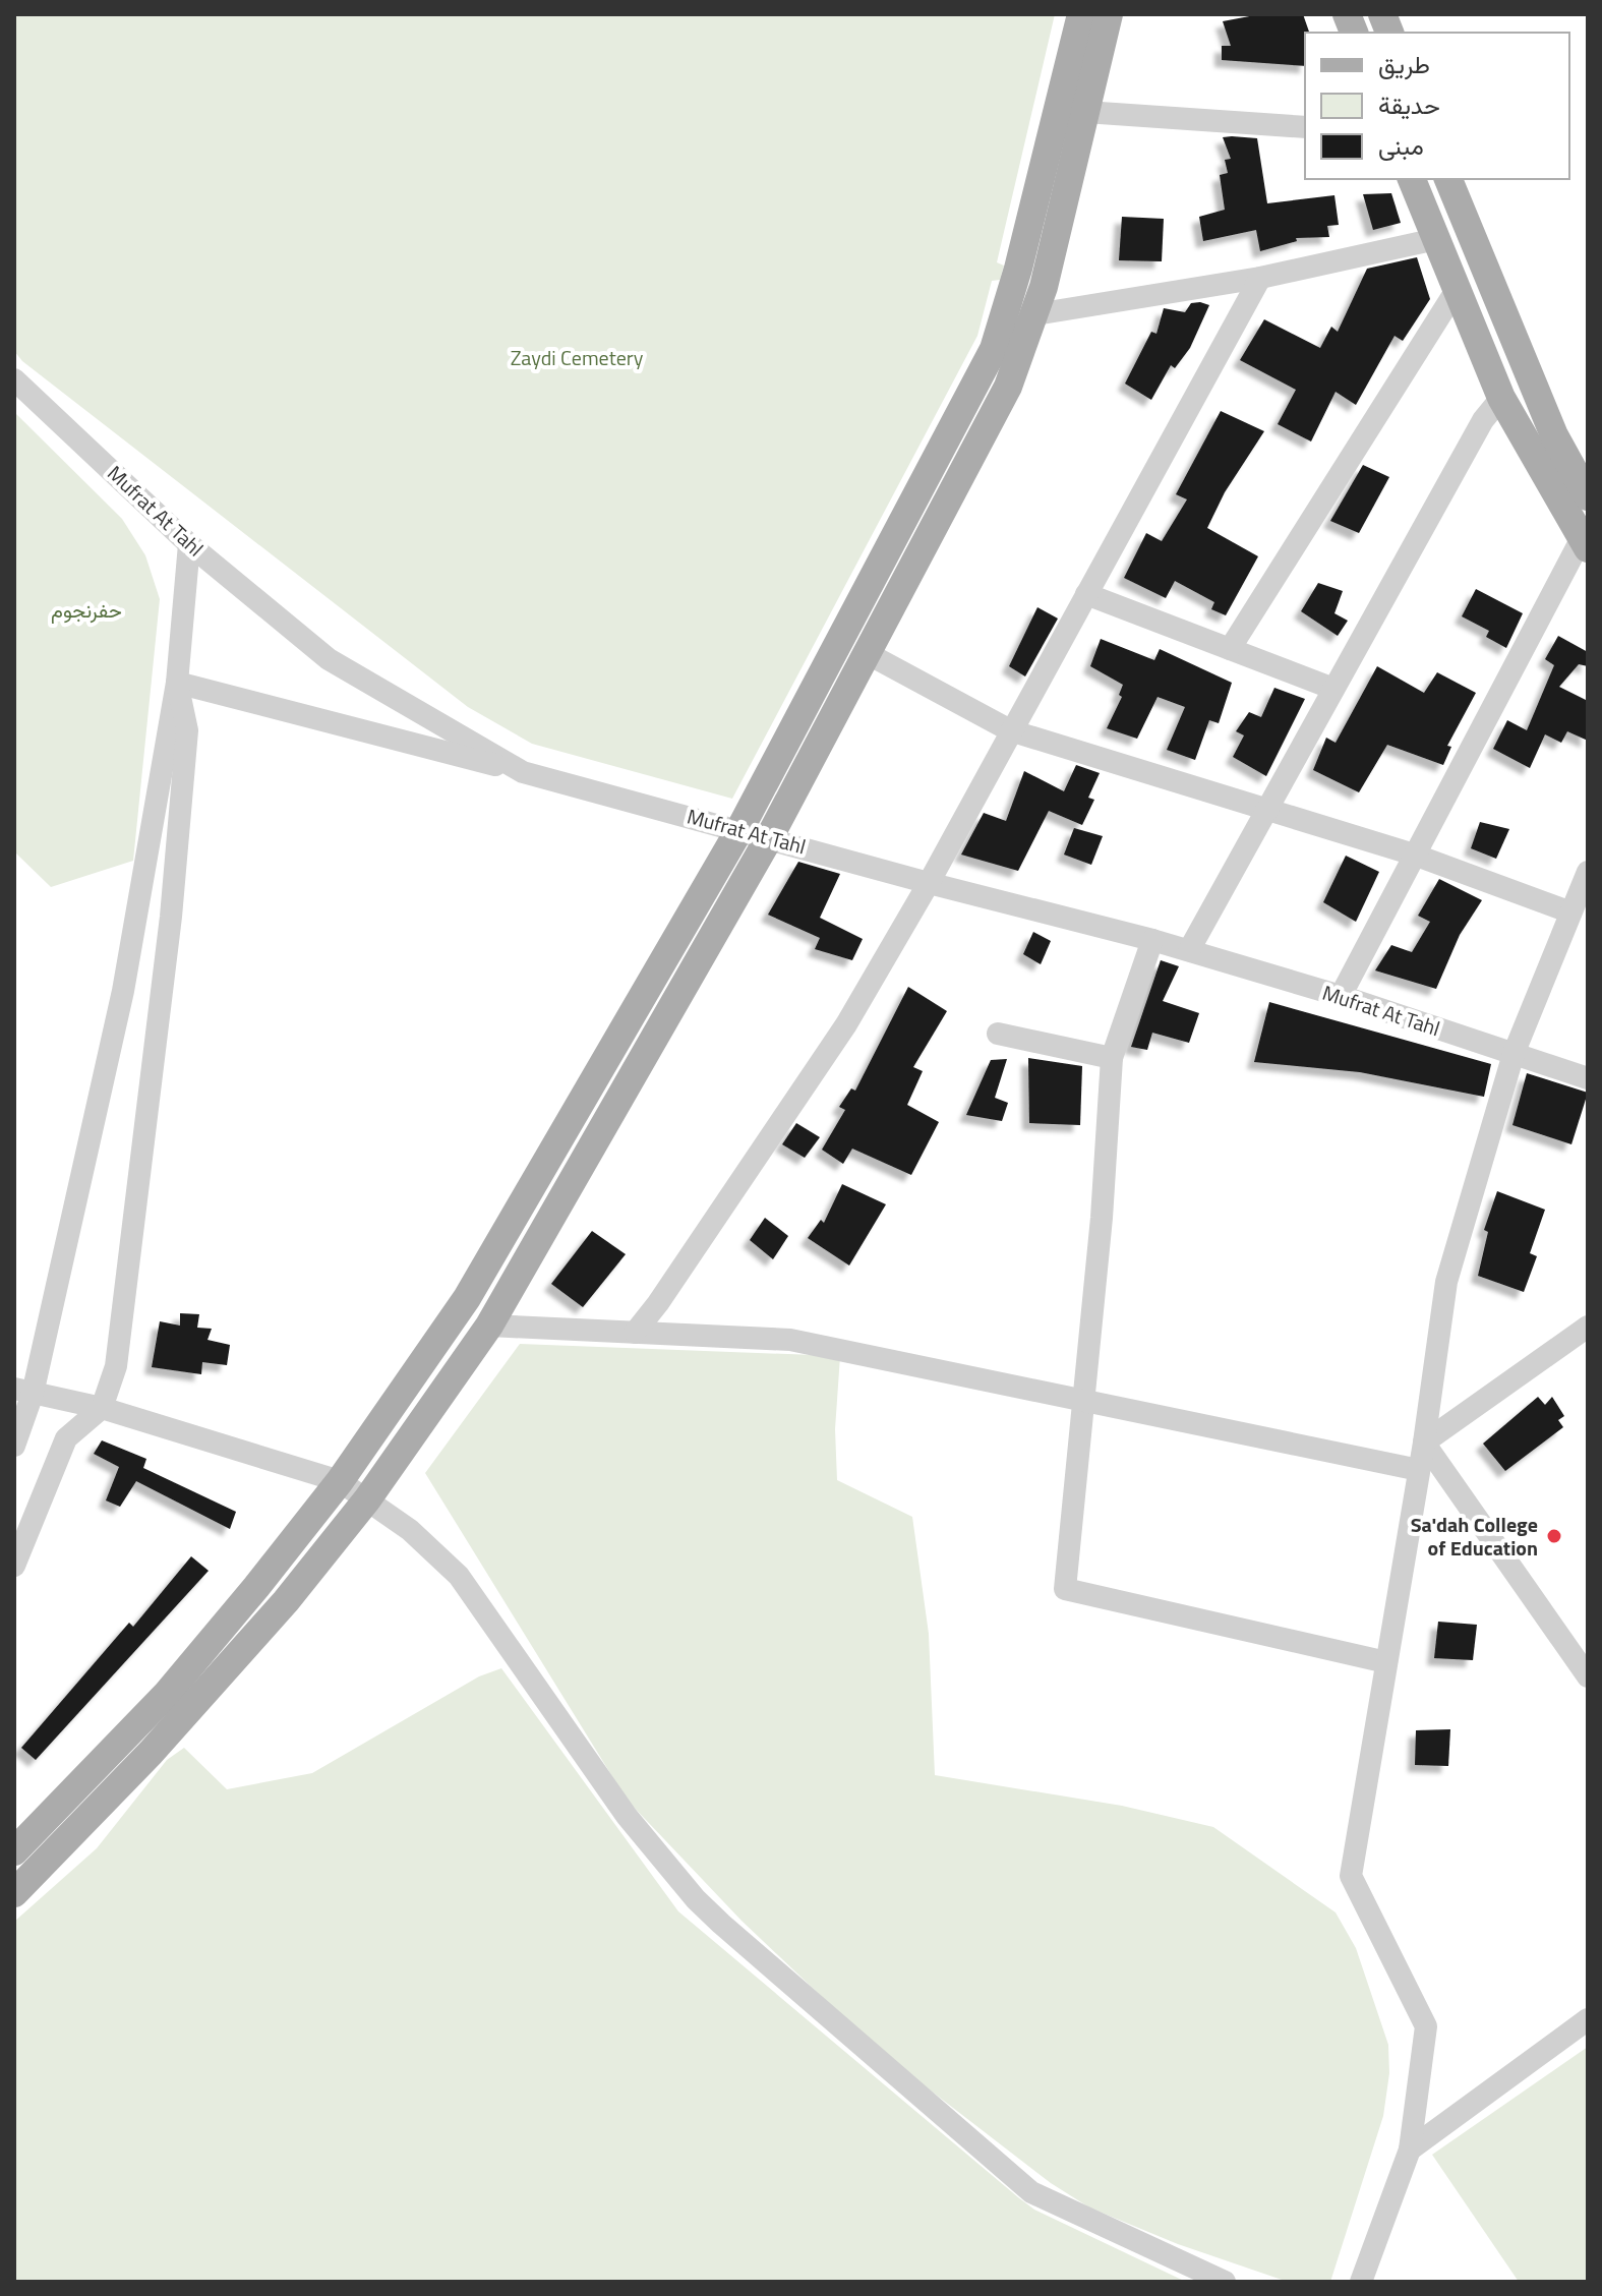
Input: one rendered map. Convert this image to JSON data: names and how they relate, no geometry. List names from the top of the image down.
{
  "streets": {
    "street": ["Mufrat At Tahl"]
  },
  "parks": ["Zaydi Cemetery", "حفرنجوم"],
  "places": ["Sa'dah College of Education"],
  "legend": ["طريق", "حديقة", "مبنى"]
}
